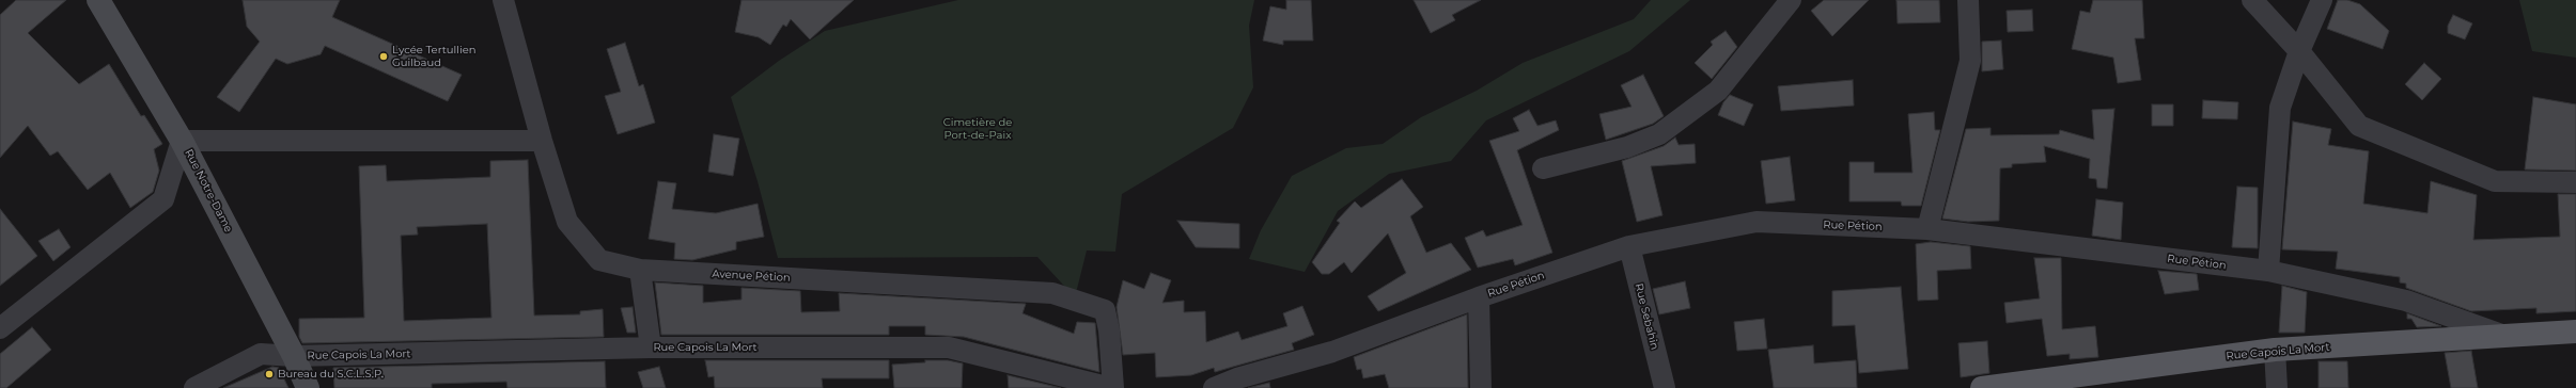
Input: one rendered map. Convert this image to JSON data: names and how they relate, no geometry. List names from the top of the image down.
{
  "streets": {
    "main road": ["Rue Capois La Mort"],
    "street": [
      "Rue Notre-Dame",
      "Rue Pétion",
      "Avenue Pétion",
      "Rue Sebahin"
    ]
  },
  "crossings": [
    ["Rue Notre-Dame", "Rue Capois La Mort"],
    ["Rue Pétion", "Rue Sebahin"],
    ["Rue Pétion", "Rue Capois La Mort"],
    ["Avenue Pétion", "Rue Capois La Mort"]
  ],
  "parks": ["Cimetière de Port-de-Paix"],
  "places": ["Lycée Tertullien Guilbaud", "Bureau du S.C.L.S.P."]
}
